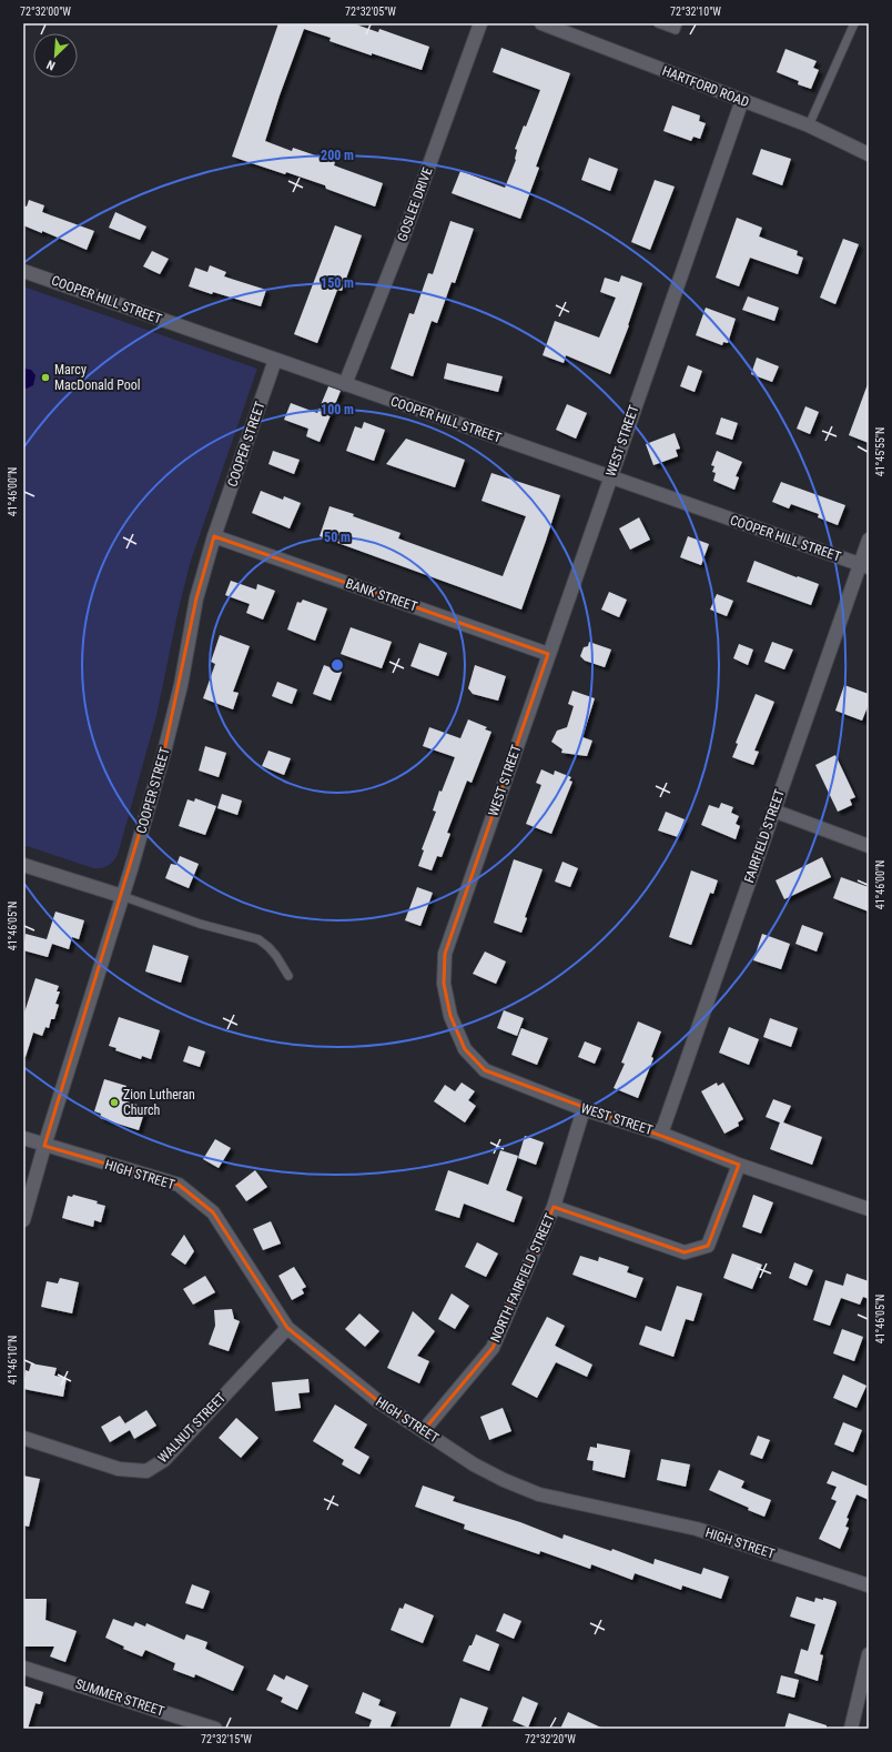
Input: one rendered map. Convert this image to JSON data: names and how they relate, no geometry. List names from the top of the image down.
{
  "streets": {
    "street": [
      "HARTFORD ROAD",
      "GOSLEE DRIVE",
      "COOPER HILL STREET",
      "WEST STREET",
      "COOPER STREET",
      "BANK STREET",
      "FAIRFIELD STREET",
      "HIGH STREET",
      "NORTH FAIRFIELD STREET",
      "WALNUT STREET",
      "SUMMER STREET"
    ]
  },
  "crossings": [
    ["HARTFORD ROAD", "WEST STREET"],
    ["GOSLEE DRIVE", "COOPER HILL STREET"],
    ["COOPER HILL STREET", "WEST STREET"],
    ["COOPER HILL STREET", "COOPER STREET"],
    ["COOPER HILL STREET", "FAIRFIELD STREET"],
    ["WEST STREET", "BANK STREET"],
    ["WEST STREET", "FAIRFIELD STREET"],
    ["WEST STREET", "NORTH FAIRFIELD STREET"],
    ["COOPER STREET", "BANK STREET"],
    ["COOPER STREET", "HIGH STREET"],
    ["HIGH STREET", "NORTH FAIRFIELD STREET"],
    ["HIGH STREET", "WALNUT STREET"]
  ],
  "places": ["Marcy MacDonald Pool", "Zion Lutheran Church"],
  "north": "bottom left",
  "coordinates": [
    "72°32'00\"W",
    "72°32'05\"W",
    "72°32'10\"W",
    "41°45'55\"N",
    "41°46'00\"N",
    "41°46'05\"N",
    "41°46'10\"N",
    "72°32'15\"W",
    "72°32'20\"W"
  ],
  "rings": [
    "200 m",
    "150 m",
    "100 m",
    "50 m"
  ]
}
